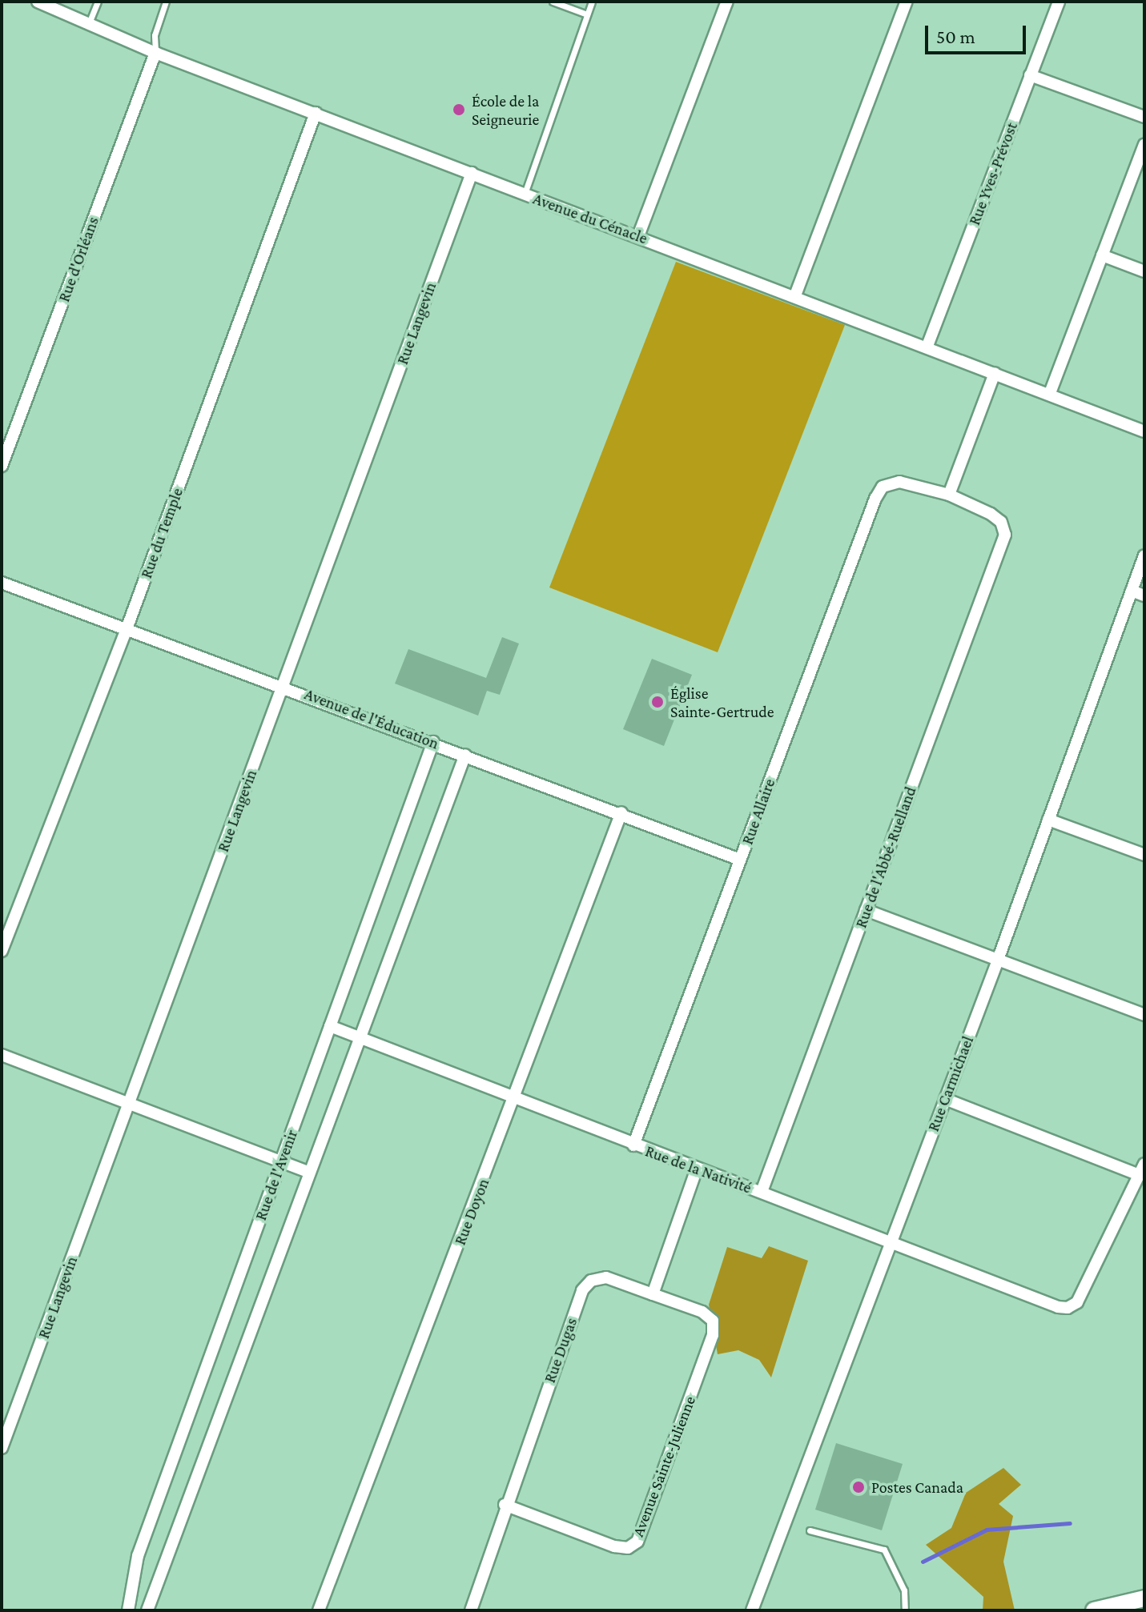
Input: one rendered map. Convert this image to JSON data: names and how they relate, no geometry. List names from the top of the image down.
{
  "streets": {
    "street": [
      "Rue Yves-Prévost",
      "Avenue du Cénacle",
      "Rue d'Orléans",
      "Rue Langevin",
      "Rue du Temple",
      "Avenue de l'Éducation",
      "Rue Allaire",
      "Rue de l'Abbé-Ruelland",
      "Rue Carmichael",
      "Rue de la Nativité",
      "Rue de l'Avenir",
      "Rue Doyon",
      "Rue Dugas",
      "Avenue Sainte-Julienne"
    ]
  },
  "crossings": [
    ["Rue Yves-Prévost", "Avenue du Cénacle"],
    ["Avenue du Cénacle", "Rue d'Orléans"],
    ["Avenue du Cénacle", "Rue Langevin"],
    ["Avenue du Cénacle", "Rue du Temple"],
    ["Rue Langevin", "Avenue de l'Éducation"],
    ["Rue du Temple", "Avenue de l'Éducation"],
    ["Avenue de l'Éducation", "Rue Allaire"],
    ["Avenue de l'Éducation", "Rue de l'Avenir"],
    ["Avenue de l'Éducation", "Rue Doyon"],
    ["Rue Allaire", "Rue de l'Abbé-Ruelland"],
    ["Rue Allaire", "Rue de la Nativité"],
    ["Rue de l'Abbé-Ruelland", "Rue de la Nativité"],
    ["Rue Carmichael", "Rue de la Nativité"],
    ["Rue de la Nativité", "Rue de l'Avenir"],
    ["Rue de la Nativité", "Rue Doyon"],
    ["Rue Dugas", "Avenue Sainte-Julienne"]
  ],
  "places": ["École de la Seigneurie", "Église Sainte-Gertrude", "Postes Canada"],
  "scale_bar": "50 m"
}
